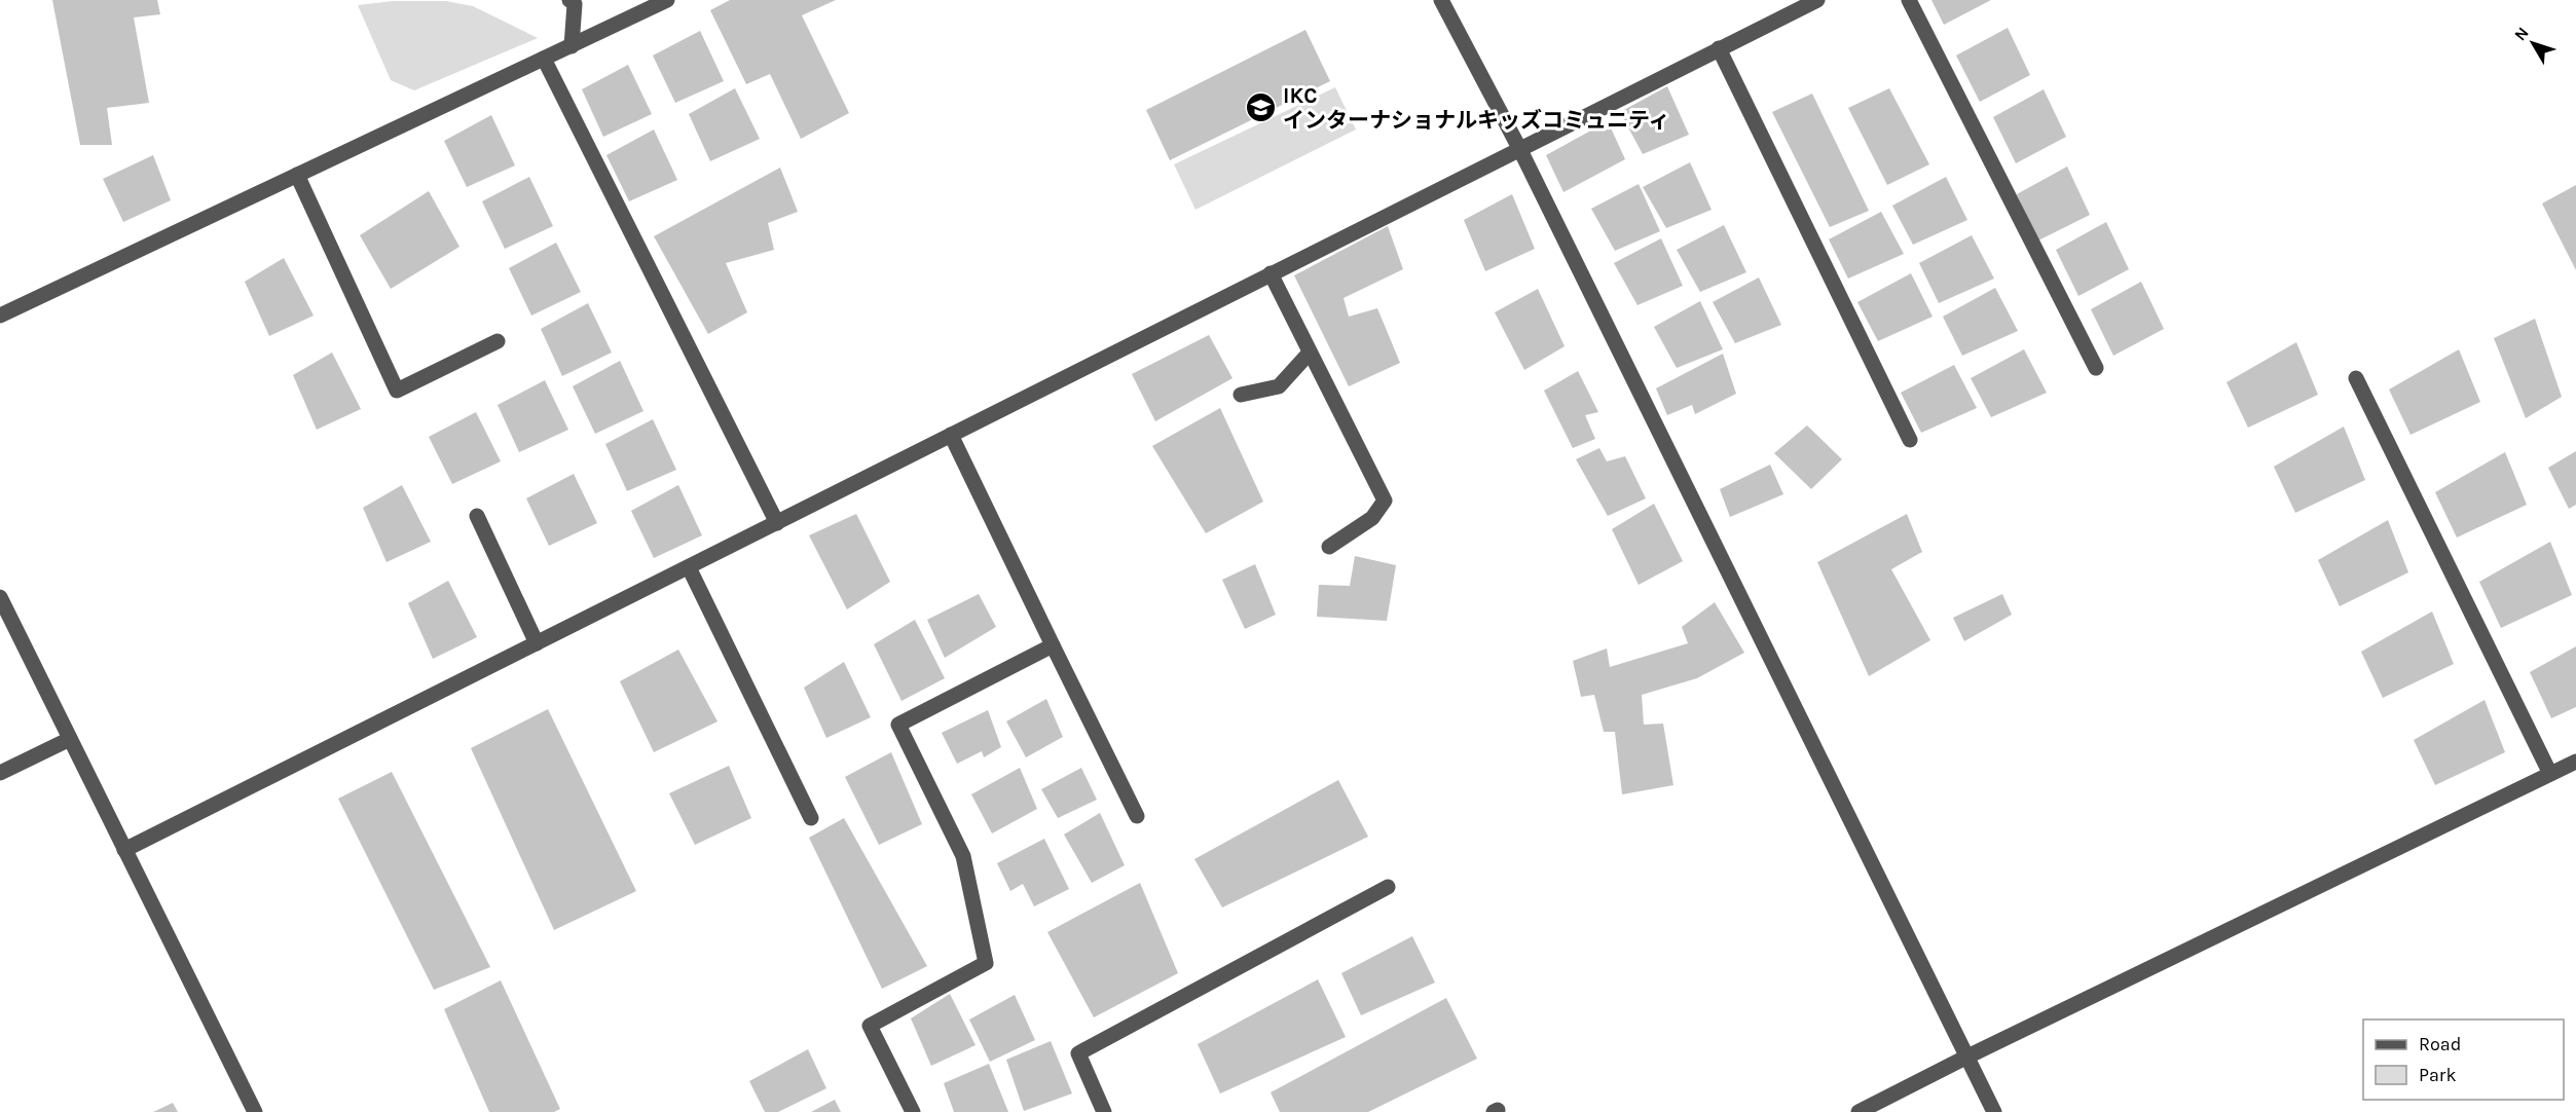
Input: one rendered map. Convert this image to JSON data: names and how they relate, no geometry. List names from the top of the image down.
{
  "places": {
    "school or university": ["IKC インターナショナルキッズコミュニティ"]
  },
  "legend": ["Road", "Park"],
  "north": "top left"
}
